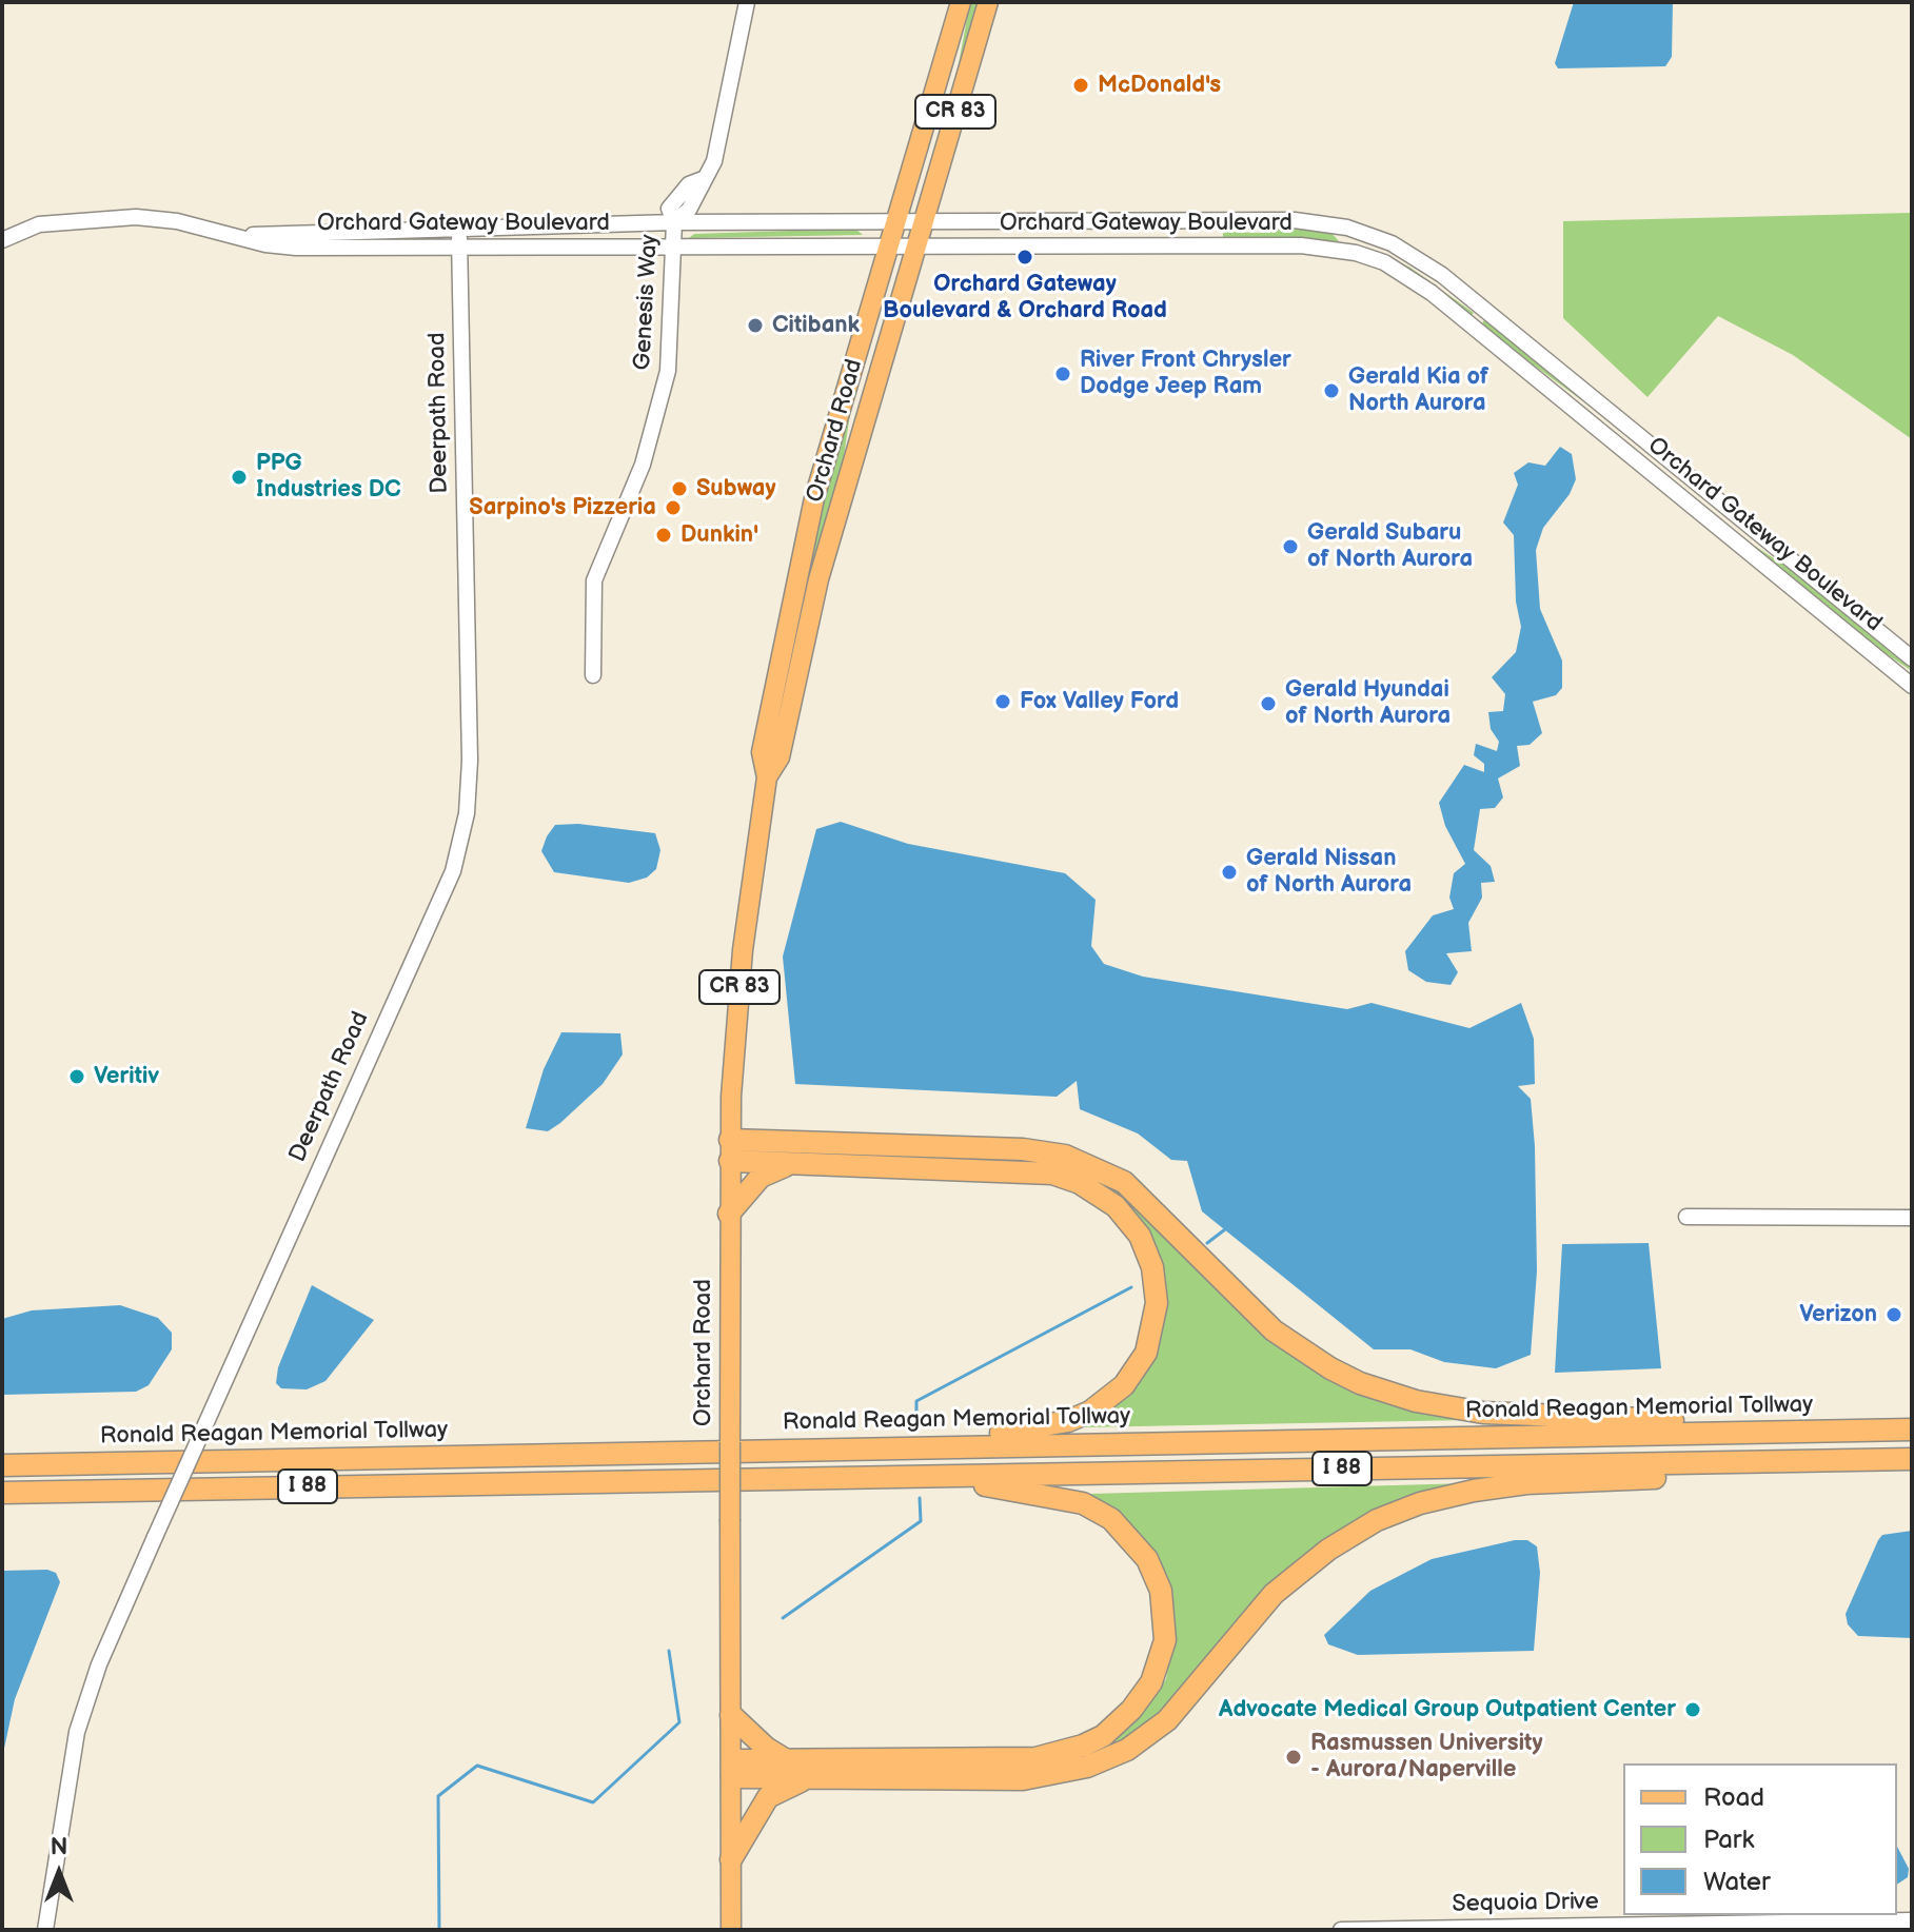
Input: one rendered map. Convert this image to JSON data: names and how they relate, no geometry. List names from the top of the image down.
{
  "streets": {
    "highway": ["Ronald Reagan Memorial Tollway", "I 88"],
    "main road": ["CR 83", "Orchard Road"],
    "street": [
      "Orchard Gateway Boulevard",
      "Genesis Way",
      "Deerpath Road",
      "Sequoia Drive"
    ]
  },
  "crossings": [
    ["Orchard Gateway Boulevard", "Genesis Way"],
    ["Orchard Gateway Boulevard", "Deerpath Road"],
    ["Orchard Gateway Boulevard", "Orchard Road"]
  ],
  "places": [
    "McDonald's",
    "Orchard Gateway Boulevard & Orchard Road",
    "Citibank",
    "River Front Chrysler Dodge Jeep Ram",
    "Gerald Kia of North Aurora",
    "PPG Industries DC",
    "Subway",
    "Sarpino's Pizzeria",
    "Dunkin'",
    "Gerald Subaru of North Aurora",
    "Fox Valley Ford",
    "Gerald Hyundai of North Aurora",
    "Gerald Nissan of North Aurora",
    "Veritiv",
    "Verizon",
    "Advocate Medical Group Outpatient Center",
    "Rasmussen University - Aurora/Naperville"
  ],
  "legend": ["Road", "Park", "Water"],
  "north": "top"
}
